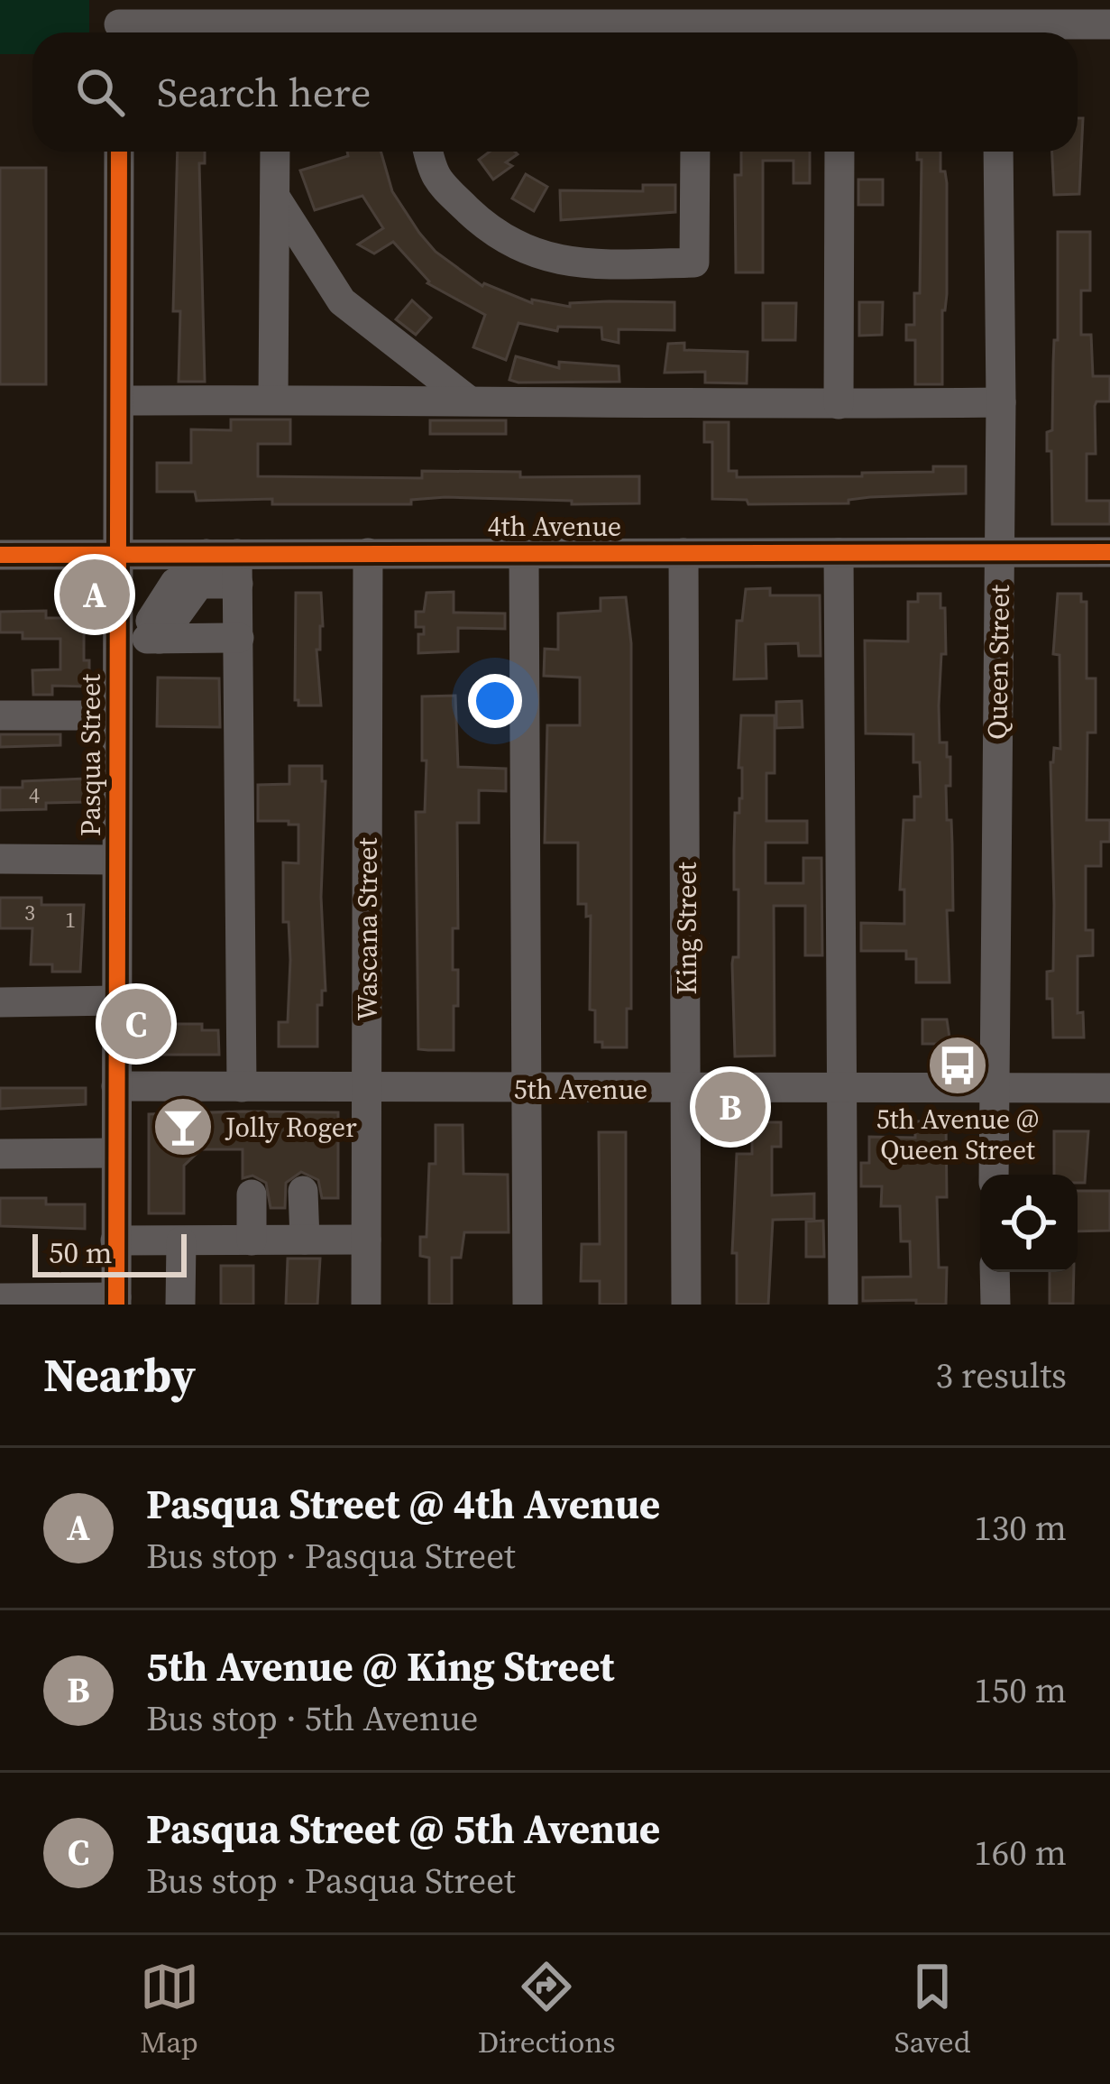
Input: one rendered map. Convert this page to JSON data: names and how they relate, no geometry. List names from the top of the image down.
{
  "streets": {
    "street": [
      "4th Avenue",
      "Queen Street",
      "Pasqua Street",
      "King Street",
      "Wascana Street",
      "5th Avenue"
    ]
  },
  "crossings": [
    ["4th Avenue", "Queen Street"],
    ["4th Avenue", "Pasqua Street"],
    ["4th Avenue", "King Street"],
    ["4th Avenue", "Wascana Street"],
    ["Queen Street", "5th Avenue"],
    ["Pasqua Street", "5th Avenue"],
    ["King Street", "5th Avenue"],
    ["Wascana Street", "5th Avenue"]
  ],
  "places": {
    "bus stop": ["5th Avenue @ Queen Street"],
    "bar": ["Jolly Roger"]
  },
  "house_numbers": ["4", "3", "1"],
  "scale_bar": "50 m",
  "page": {
    "search": "Search here",
    "pins": ["A", "C", "B"],
    "scale": "50 m",
    "heading": ["Nearby", "3 results"],
    "list": [
      {
        "mark": "A",
        "name": "Pasqua Street @ 4th Avenue",
        "note": "Bus stop · Pasqua Street",
        "value": "130 m"
      },
      {
        "mark": "B",
        "name": "5th Avenue @ King Street",
        "note": "Bus stop · 5th Avenue",
        "value": "150 m"
      },
      {
        "mark": "C",
        "name": "Pasqua Street @ 5th Avenue",
        "note": "Bus stop · Pasqua Street",
        "value": "160 m"
      }
    ],
    "nav": ["Map", "Directions", "Saved"]
  }
}
